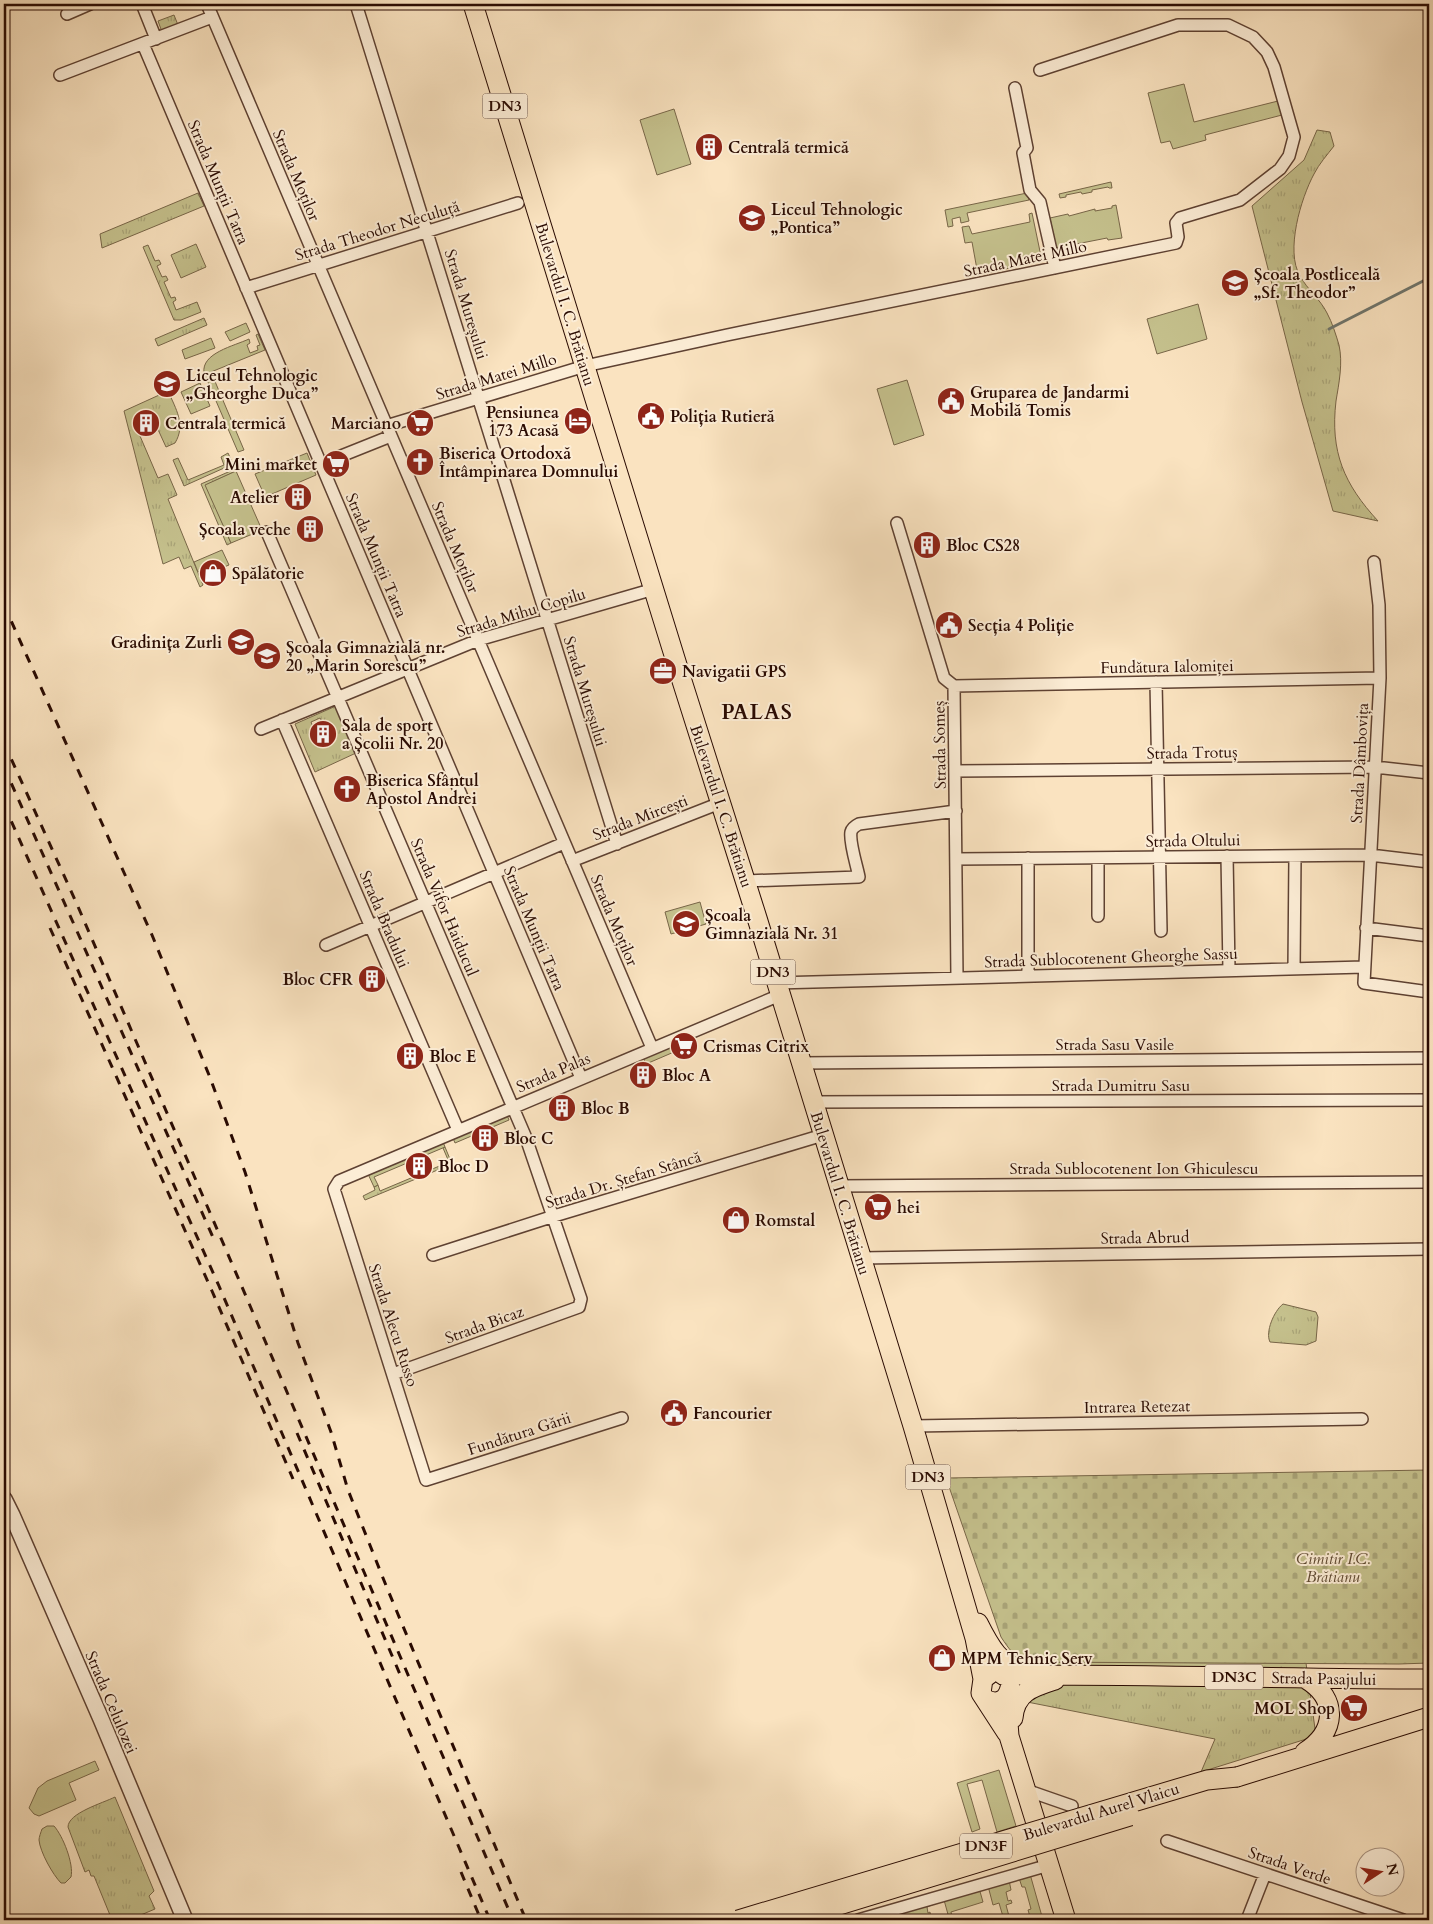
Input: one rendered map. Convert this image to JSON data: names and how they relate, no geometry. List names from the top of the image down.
{
  "streets": {
    "main road": [
      "DN3",
      "Bulevardul I. C. Brătianu",
      "DN3C",
      "Strada Pasajului",
      "Bulevardul Aurel Vlaicu",
      "DN3F"
    ],
    "street": [
      "Strada Moților",
      "Strada Munții Tatra",
      "Strada Theodor Neculuță",
      "Strada Matei Millo",
      "Strada Mureșului",
      "Strada Mihu Copilu",
      "Fundătura Ialomiței",
      "Strada Someș",
      "Strada Trotuș",
      "Strada Dâmbovița",
      "Strada Mircești",
      "Strada Oltului",
      "Strada Vifor Haiducul",
      "Strada Bradului",
      "Strada Sublocotenent Gheorghe Sassu",
      "Strada Sasu Vasile",
      "Strada Palas",
      "Strada Dumitru Sasu",
      "Strada Sublocotenent Ion Ghiculescu",
      "Strada Dr. Ștefan Stâncă",
      "Strada Abrud",
      "Strada Bicaz",
      "Strada Alecu Russo",
      "Intrarea Retezat",
      "Fundătura Gării",
      "Strada Celulozei",
      "Strada Verde"
    ]
  },
  "crossings": [
    ["DN3", "Bulevardul I. C. Brătianu"],
    ["DN3", "Strada Pasajului"],
    ["Strada Moților", "Strada Theodor Neculuță"],
    ["Strada Moților", "Strada Matei Millo"],
    ["Strada Moților", "Strada Mihu Copilu"],
    ["Strada Moților", "Strada Mircești"],
    ["Strada Moților", "Strada Palas"],
    ["Strada Munții Tatra", "Strada Theodor Neculuță"],
    ["Strada Munții Tatra", "Strada Matei Millo"],
    ["Strada Munții Tatra", "Strada Mihu Copilu"],
    ["Strada Munții Tatra", "Strada Palas"],
    ["Strada Theodor Neculuță", "Strada Mureșului"],
    ["Strada Matei Millo", "Strada Mureșului"],
    ["Strada Matei Millo", "Bulevardul I. C. Brătianu"],
    ["Strada Mureșului", "Strada Mihu Copilu"],
    ["Strada Mureșului", "Strada Mircești"],
    ["Bulevardul I. C. Brătianu", "Strada Mihu Copilu"],
    ["Bulevardul I. C. Brătianu", "Strada Mircești"],
    ["Bulevardul I. C. Brătianu", "Strada Sublocotenent Gheorghe Sassu"],
    ["Bulevardul I. C. Brătianu", "Strada Sasu Vasile"],
    ["Bulevardul I. C. Brătianu", "Strada Palas"],
    ["Bulevardul I. C. Brătianu", "Strada Dumitru Sasu"],
    ["Bulevardul I. C. Brătianu", "Strada Sublocotenent Ion Ghiculescu"],
    ["Bulevardul I. C. Brătianu", "Strada Dr. Ștefan Stâncă"],
    ["Bulevardul I. C. Brătianu", "Strada Abrud"],
    ["Bulevardul I. C. Brătianu", "Intrarea Retezat"],
    ["Bulevardul I. C. Brătianu", "Strada Pasajului"],
    ["Strada Mihu Copilu", "Strada Vifor Haiducul"],
    ["Strada Mihu Copilu", "Strada Bradului"],
    ["Fundătura Ialomiței", "Strada Someș"],
    ["Fundătura Ialomiței", "Strada Dâmbovița"],
    ["Strada Someș", "Strada Trotuș"],
    ["Strada Someș", "Strada Oltului"],
    ["Strada Someș", "Strada Sublocotenent Gheorghe Sassu"],
    ["Strada Trotuș", "Strada Dâmbovița"],
    ["Strada Dâmbovița", "Strada Oltului"],
    ["Strada Dâmbovița", "Strada Sublocotenent Gheorghe Sassu"],
    ["Strada Vifor Haiducul", "Strada Palas"],
    ["Strada Vifor Haiducul", "Strada Dr. Ștefan Stâncă"],
    ["Strada Vifor Haiducul", "Strada Bicaz"],
    ["Strada Bradului", "Strada Palas"],
    ["Strada Sublocotenent Gheorghe Sassu", "Strada Palas"],
    ["Strada Palas", "Strada Alecu Russo"],
    ["Strada Bicaz", "Strada Alecu Russo"],
    ["Strada Alecu Russo", "Fundătura Gării"]
  ],
  "districts": ["PALAS"],
  "parks": ["Cimitir I.C. Brătianu"],
  "places": {
    "building": [
      "Centrală termică",
      "Centrala termică",
      "Atelier",
      "Școala veche",
      "Bloc CS28",
      "Sala de sport a Școlii Nr. 20",
      "Bloc CFR",
      "Bloc E",
      "Bloc A",
      "Bloc B",
      "Bloc C",
      "Bloc D"
    ],
    "school or university": [
      "Liceul Tehnologic „Pontica”",
      "Școala Postliceală „Sf. Theodor”",
      "Liceul Tehnologic „Gheorghe Duca”",
      "Gradinița Zurli",
      "Școala Gimnazială nr. 20 „Marin Sorescu”",
      "Școala Gimnazială Nr. 31"
    ],
    "public building": [
      "Gruparea de Jandarmi Mobilă Tomis",
      "Poliția Rutieră",
      "Secția 4 Poliție",
      "Fancourier"
    ],
    "hotel": ["Pensiunea 173 Acasă"],
    "supermarket": [
      "Marciano",
      "Mini market",
      "Crismas Citrix",
      "hei",
      "MOL Shop"
    ],
    "church": ["Biserica Ortodoxă Întâmpinarea Domnului", "Biserica Sfântul Apostol Andrei"],
    "shop": ["Spălătorie", "Romstal", "MPM Tehnic Serv"],
    "office": ["Navigatii GPS"]
  },
  "north": "right"
}
